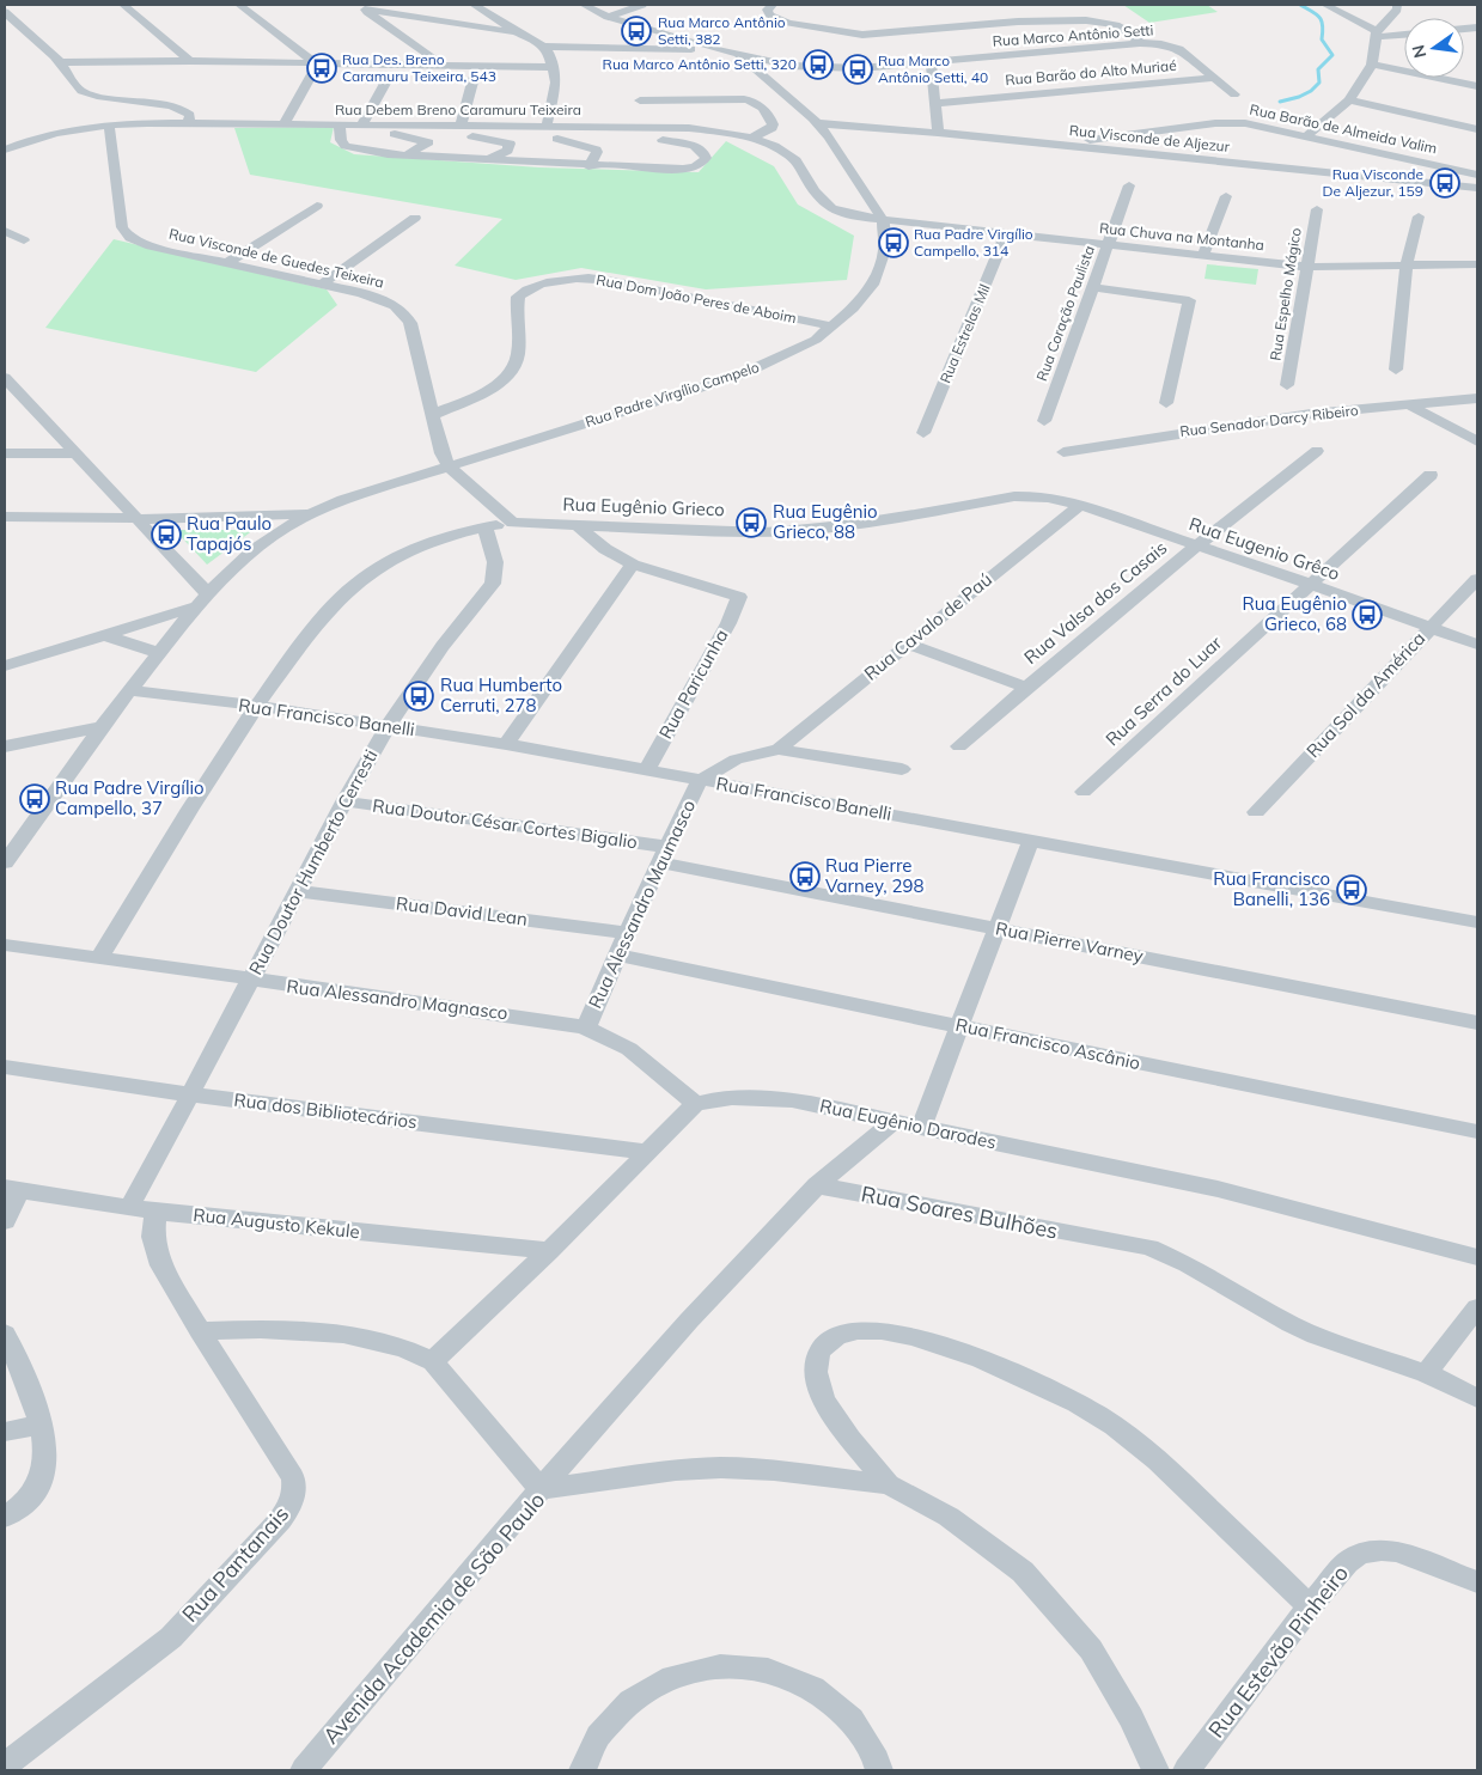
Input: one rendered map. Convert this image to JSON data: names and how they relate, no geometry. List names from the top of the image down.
{
  "streets": {
    "street": [
      "Rua Marco Antônio Setti",
      "Rua Barão do Alto Muriaé",
      "Rua Debem Breno Caramuru Teixeira",
      "Rua Barão de Almeida Valim",
      "Rua Visconde de Aljezur",
      "Rua Chuva na Montanha",
      "Rua Visconde de Guedes Teixeira",
      "Rua Espelho Mágico",
      "Rua Dom João Peres de Aboim",
      "Rua Coração Paulista",
      "Rua Estrelas Mil",
      "Rua Padre Virgílio Campelo",
      "Rua Senador Darcy Ribeiro",
      "Rua Eugênio Grieco",
      "Rua Eugenio Grêco",
      "Rua Valsa dos Casais",
      "Rua Cavalo de Paú",
      "Rua Paricunha",
      "Rua Serra do Luar",
      "Rua Sol da América",
      "Rua Francisco Banelli",
      "Rua Doutor César Cortes Bigalio",
      "Rua Doutor Humberto Cerresti",
      "Rua Alessandro Maumasco",
      "Rua David Lean",
      "Rua Pierre Varney",
      "Rua Alessandro Magnasco",
      "Rua Francisco Ascânio",
      "Rua dos Bibliotecários",
      "Rua Eugênio Darodes",
      "Rua Soares Bulhões",
      "Rua Augusto Kekule",
      "Rua Pantanais",
      "Avenida Academia de São Paulo",
      "Rua Estevão Pinheiro"
    ]
  },
  "crossings": [
    ["Rua Marco Antônio Setti", "Rua Barão do Alto Muriaé"],
    ["Rua Marco Antônio Setti", "Rua Padre Virgílio Campelo"],
    ["Rua Debem Breno Caramuru Teixeira", "Rua Chuva na Montanha"],
    ["Rua Debem Breno Caramuru Teixeira", "Rua Visconde de Guedes Teixeira"],
    ["Rua Debem Breno Caramuru Teixeira", "Rua Padre Virgílio Campelo"],
    ["Rua Barão de Almeida Valim", "Rua Visconde de Aljezur"],
    ["Rua Visconde de Aljezur", "Rua Padre Virgílio Campelo"],
    ["Rua Chuva na Montanha", "Rua Espelho Mágico"],
    ["Rua Chuva na Montanha", "Rua Coração Paulista"],
    ["Rua Chuva na Montanha", "Rua Estrelas Mil"],
    ["Rua Chuva na Montanha", "Rua Padre Virgílio Campelo"],
    ["Rua Visconde de Guedes Teixeira", "Rua Dom João Peres de Aboim"],
    ["Rua Visconde de Guedes Teixeira", "Rua Padre Virgílio Campelo"],
    ["Rua Dom João Peres de Aboim", "Rua Padre Virgílio Campelo"],
    ["Rua Eugênio Grieco", "Rua Eugenio Grêco"],
    ["Rua Eugênio Grieco", "Rua Francisco Banelli"],
    ["Rua Eugênio Grieco", "Rua Doutor Humberto Cerresti"],
    ["Rua Eugênio Grieco", "Rua Alessandro Magnasco"],
    ["Rua Eugenio Grêco", "Rua Valsa dos Casais"],
    ["Rua Eugenio Grêco", "Rua Cavalo de Paú"],
    ["Rua Eugenio Grêco", "Rua Serra do Luar"],
    ["Rua Eugenio Grêco", "Rua Sol da América"],
    ["Rua Cavalo de Paú", "Rua Francisco Banelli"],
    ["Rua Cavalo de Paú", "Rua Alessandro Maumasco"],
    ["Rua Paricunha", "Rua Francisco Banelli"],
    ["Rua Francisco Banelli", "Rua Doutor Humberto Cerresti"],
    ["Rua Francisco Banelli", "Rua Alessandro Maumasco"],
    ["Rua Doutor César Cortes Bigalio", "Rua Doutor Humberto Cerresti"],
    ["Rua Doutor César Cortes Bigalio", "Rua Alessandro Maumasco"],
    ["Rua Doutor César Cortes Bigalio", "Rua Pierre Varney"],
    ["Rua Doutor Humberto Cerresti", "Rua David Lean"],
    ["Rua Doutor Humberto Cerresti", "Rua Alessandro Magnasco"],
    ["Rua Doutor Humberto Cerresti", "Rua dos Bibliotecários"],
    ["Rua Doutor Humberto Cerresti", "Rua Augusto Kekule"],
    ["Rua Alessandro Maumasco", "Rua David Lean"],
    ["Rua Alessandro Maumasco", "Rua Pierre Varney"],
    ["Rua Alessandro Maumasco", "Rua Alessandro Magnasco"],
    ["Rua Alessandro Maumasco", "Rua Francisco Ascânio"],
    ["Rua Alessandro Magnasco", "Rua Eugênio Darodes"],
    ["Rua Augusto Kekule", "Rua Pantanais"]
  ],
  "places": {
    "bus stop": [
      "Rua Marco Antônio Setti, 382",
      "Rua Marco Antônio Setti, 320",
      "Rua Des. Breno Caramuru Teixeira, 543",
      "Rua Marco Antônio Setti, 40",
      "Rua Visconde De Aljezur, 159",
      "Rua Padre Virgílio Campello, 314",
      "Rua Eugênio Grieco, 88",
      "Rua Paulo Tapajós",
      "Rua Eugênio Grieco, 68",
      "Rua Humberto Cerruti, 278",
      "Rua Padre Virgílio Campello, 37",
      "Rua Pierre Varney, 298",
      "Rua Francisco Banelli, 136"
    ]
  },
  "north": "left"
}
